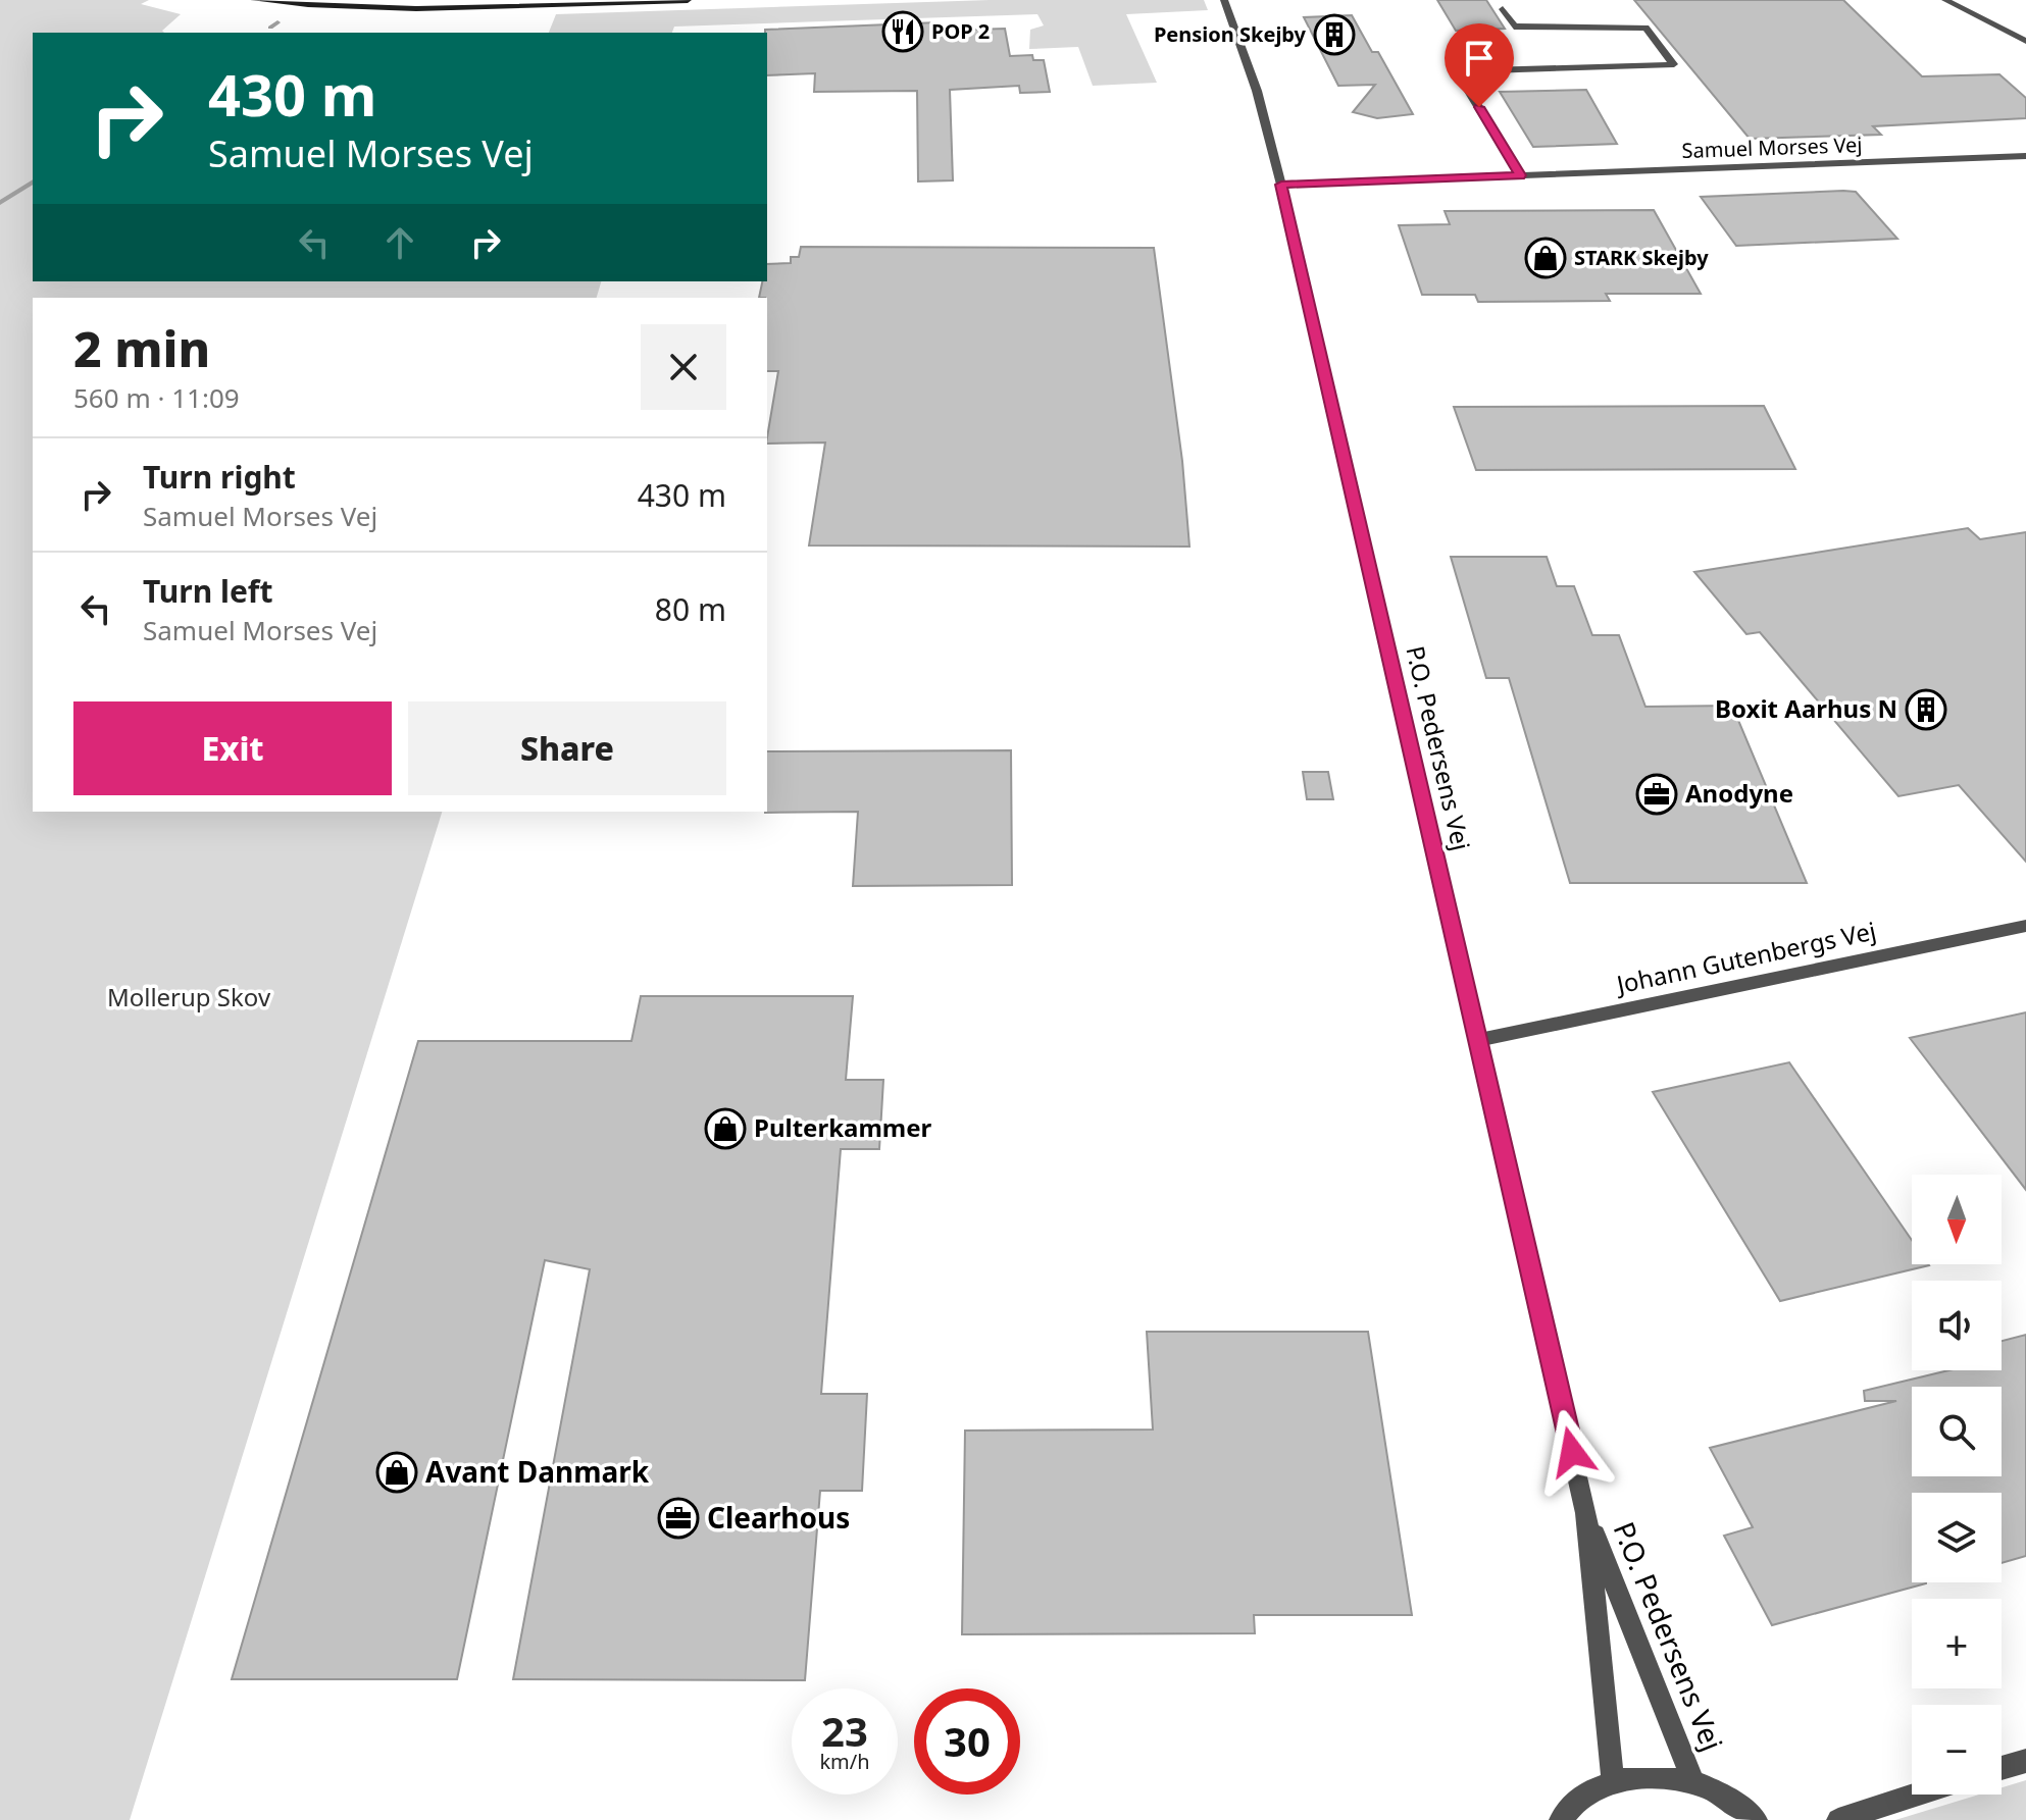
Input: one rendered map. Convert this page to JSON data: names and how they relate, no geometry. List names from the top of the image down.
{
  "streets": {
    "street": ["Samuel Morses Vej", "P.O. Pedersens Vej", "Johann Gutenbergs Vej"]
  },
  "crossings": [
    ["Samuel Morses Vej", "P.O. Pedersens Vej"],
    ["P.O. Pedersens Vej", "Johann Gutenbergs Vej"]
  ],
  "parks": ["Mollerup Skov"],
  "places": {
    "restaurant": ["POP 2"],
    "building": ["Pension Skejby", "Boxit Aarhus N"],
    "shop": ["STARK Skejby", "Pulterkammer", "Avant Danmark"],
    "office": ["Anodyne", "Clearhous"]
  },
  "north": "bottom",
  "page": {
    "turn": ["430 m", "Samuel Morses Vej"],
    "heading": ["2 min", "560 m · 11:09"],
    "list": [
      {
        "name": "Turn right",
        "note": "Samuel Morses Vej",
        "value": "430 m"
      },
      {
        "name": "Turn left",
        "note": "Samuel Morses Vej",
        "value": "80 m"
      }
    ],
    "buttons": ["Exit", "Share"],
    "map_buttons": ["+", "−"],
    "speed": "23 km/h",
    "limit": "30"
  }
}
